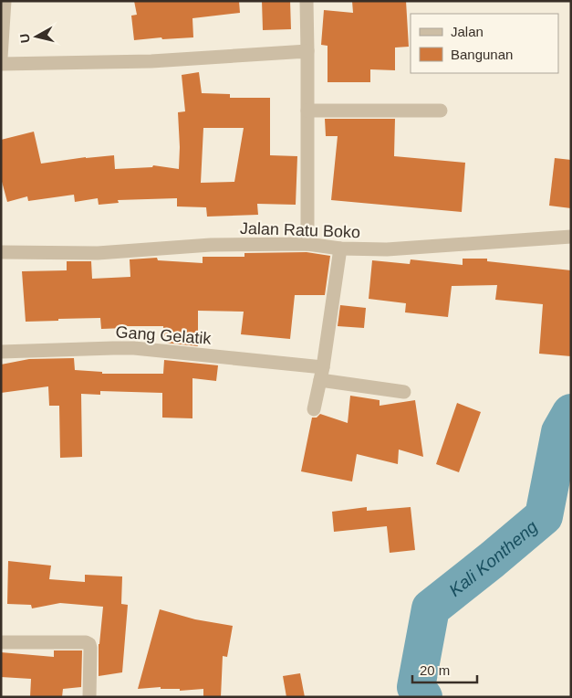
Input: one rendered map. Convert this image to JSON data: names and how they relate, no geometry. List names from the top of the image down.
{
  "streets": {
    "street": ["Jalan Ratu Boko", "Gang Gelatik"]
  },
  "water": ["Kali Kontheng"],
  "legend": ["Jalan", "Bangunan"],
  "scale_bar": "20 m",
  "north": "left"
}
